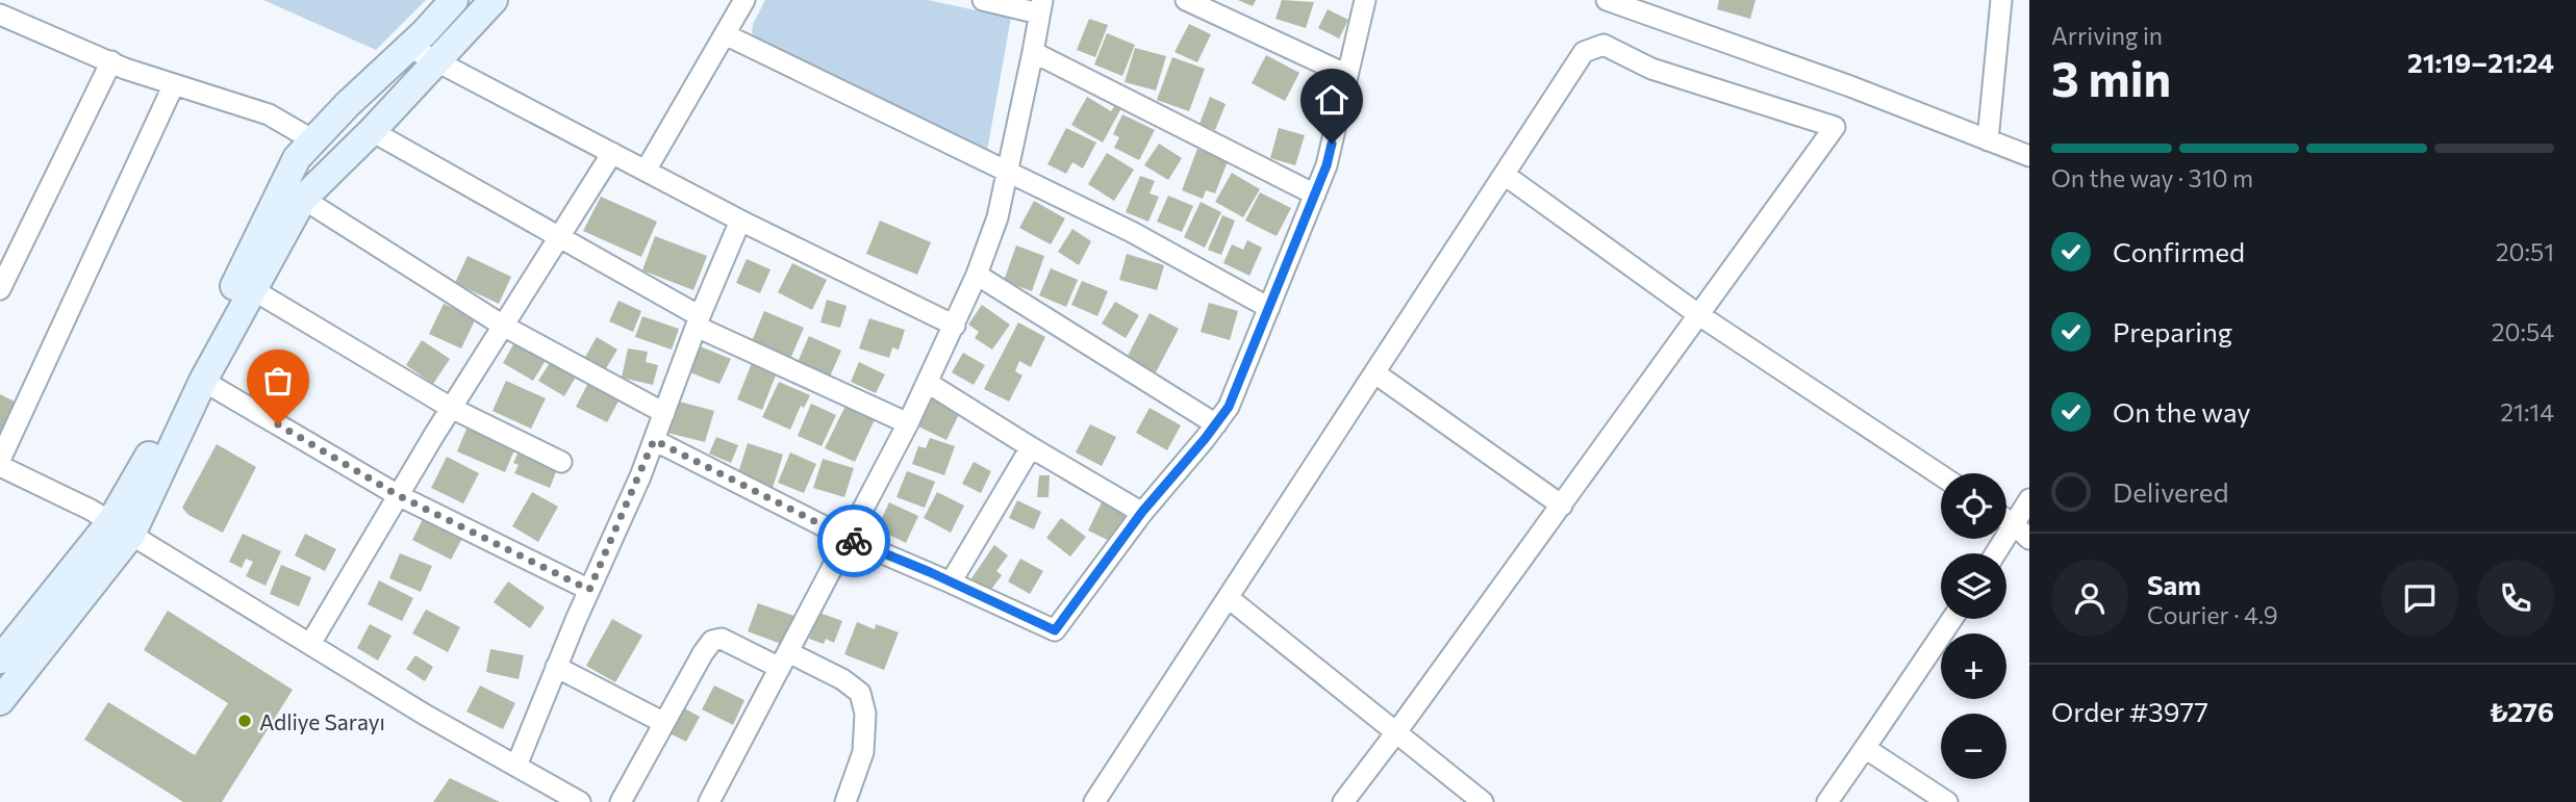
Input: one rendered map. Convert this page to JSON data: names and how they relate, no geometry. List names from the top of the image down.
{
  "places": ["Adliye Sarayı"],
  "page": {
    "heading": ["3 min", "Arriving in", "21:19–21:24"],
    "panel": [
      "Sam",
      "Courier · 4.9",
      "Order #3977",
      "₺276"
    ],
    "bar": "On the way · 310 m",
    "list": [
      ["Confirmed", "20:51"],
      ["Preparing", "20:54"],
      ["On the way", "21:14"],
      "Delivered"
    ],
    "map_buttons": ["+", "−"]
  }
}
